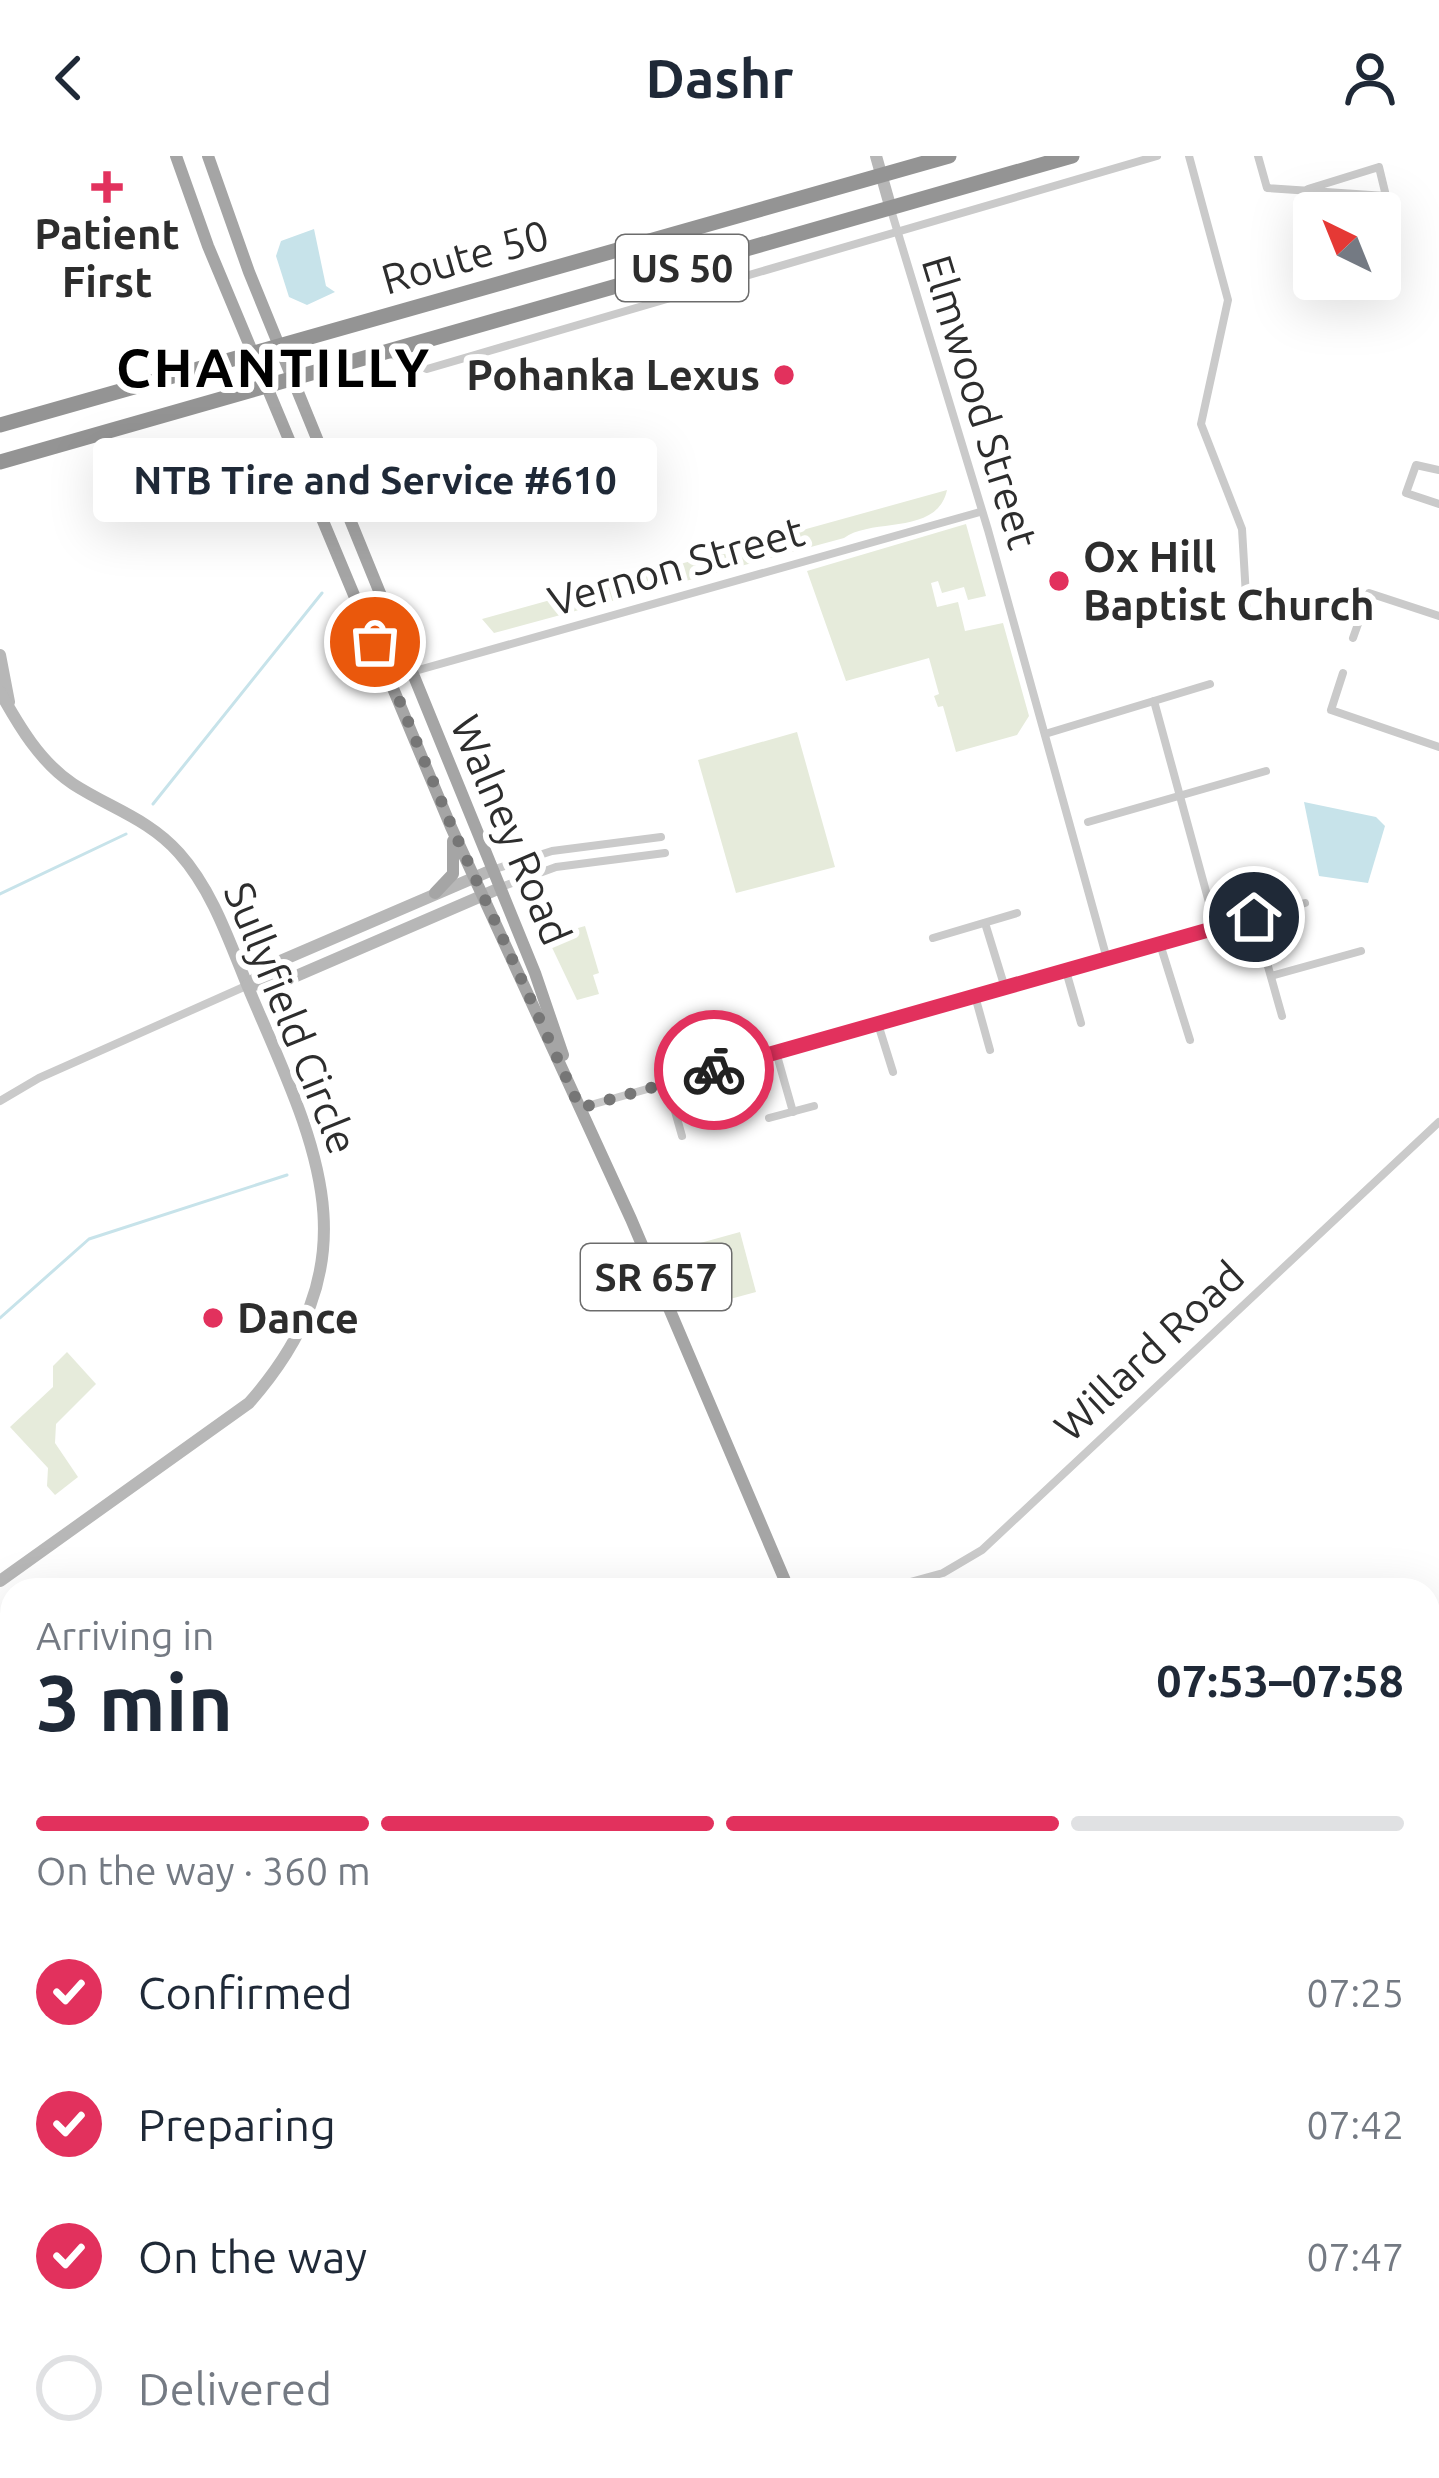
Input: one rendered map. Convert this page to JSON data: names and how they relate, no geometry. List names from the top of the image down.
{
  "streets": {
    "highway": ["Route 50", "US 50"],
    "main road": ["Walney Road", "SR 657"],
    "street": [
      "Elmwood Street",
      "Vernon Street",
      "Sullyfield Circle",
      "Willard Road"
    ]
  },
  "crossings": [
    ["Route 50", "Elmwood Street"],
    ["Route 50", "Walney Road"],
    ["Route 50", "SR 657"],
    ["Elmwood Street", "Vernon Street"],
    ["Vernon Street", "Walney Road"],
    ["Walney Road", "SR 657"]
  ],
  "districts": ["CHANTILLY"],
  "places": {
    "health": ["Patient First"],
    "other": [
      "Pohanka Lexus",
      "Ox Hill Baptist Church",
      "NTB Tire and Service #610",
      "Dance"
    ]
  },
  "north": "top left",
  "page": {
    "header": "Dashr",
    "bubble": "NTB Tire and Service #610",
    "heading": ["3 min", "Arriving in", "07:53–07:58"],
    "bar": "On the way · 360 m",
    "list": [
      ["Confirmed", "07:25"],
      ["Preparing", "07:42"],
      ["On the way", "07:47"],
      "Delivered"
    ]
  }
}
